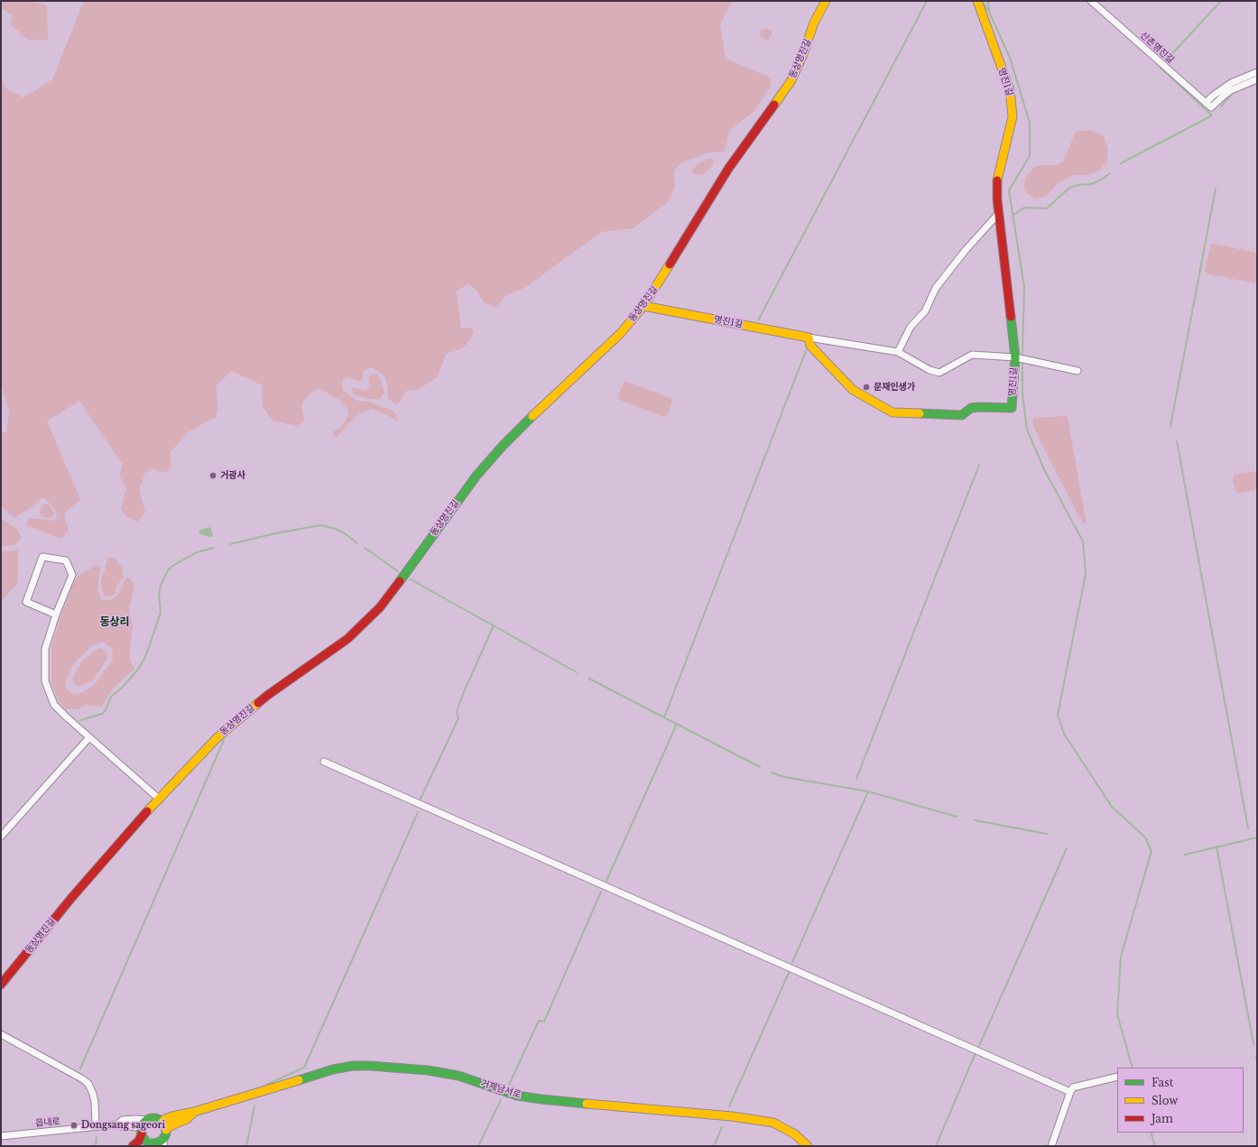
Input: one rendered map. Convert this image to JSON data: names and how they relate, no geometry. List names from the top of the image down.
{
  "streets": {
    "street": [
      "산촌명진길",
      "동상명진길",
      "명진1길",
      "거제남서로",
      "읍내로"
    ]
  },
  "crossings": [
    ["동상명진길", "명진1길"],
    ["거제남서로", "읍내로"]
  ],
  "districts": ["동상리"],
  "places": ["문재인생가", "거광사", "Dongsang sageori"],
  "legend": ["Fast", "Slow", "Jam"]
}
